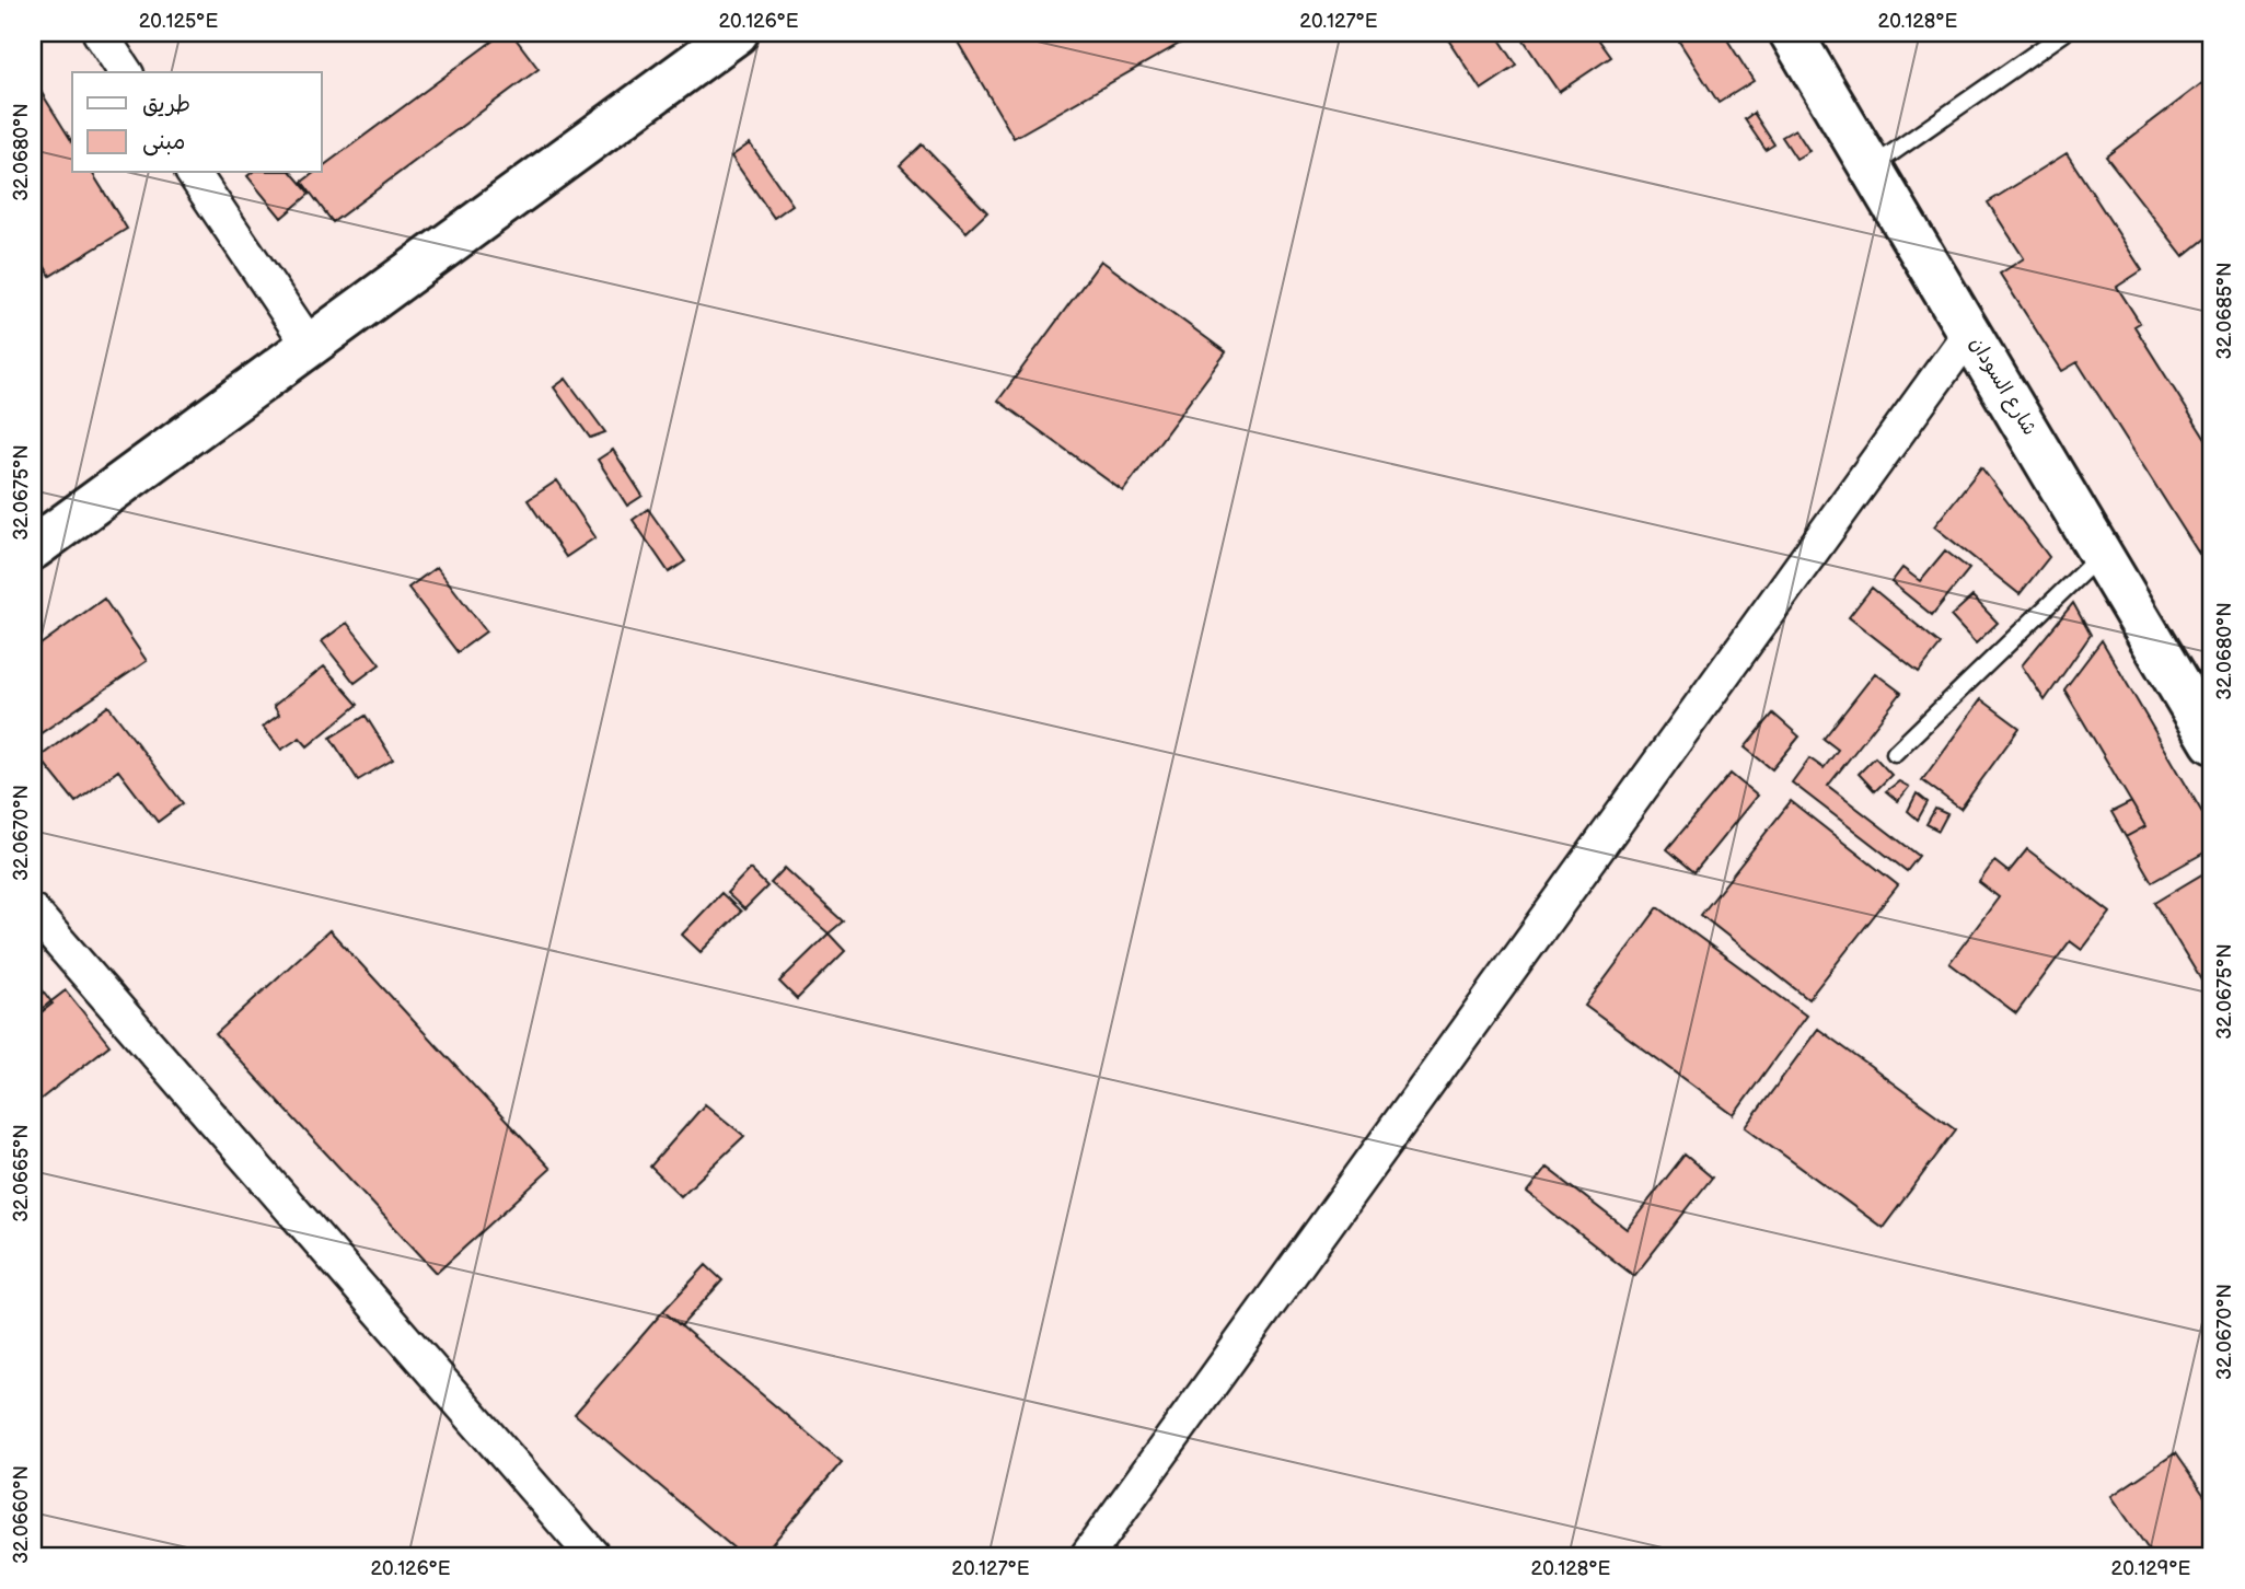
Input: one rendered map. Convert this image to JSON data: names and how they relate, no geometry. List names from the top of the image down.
{
  "streets": {
    "main road": ["شارع السودان"]
  },
  "legend": ["طريق", "مبنى"],
  "coordinates": [
    "20.125°E",
    "20.126°E",
    "20.127°E",
    "20.128°E",
    "32.0680°N",
    "32.0685°N",
    "32.0675°N",
    "32.0670°N",
    "32.0665°N",
    "32.0660°N",
    "20.129°E"
  ]
}
